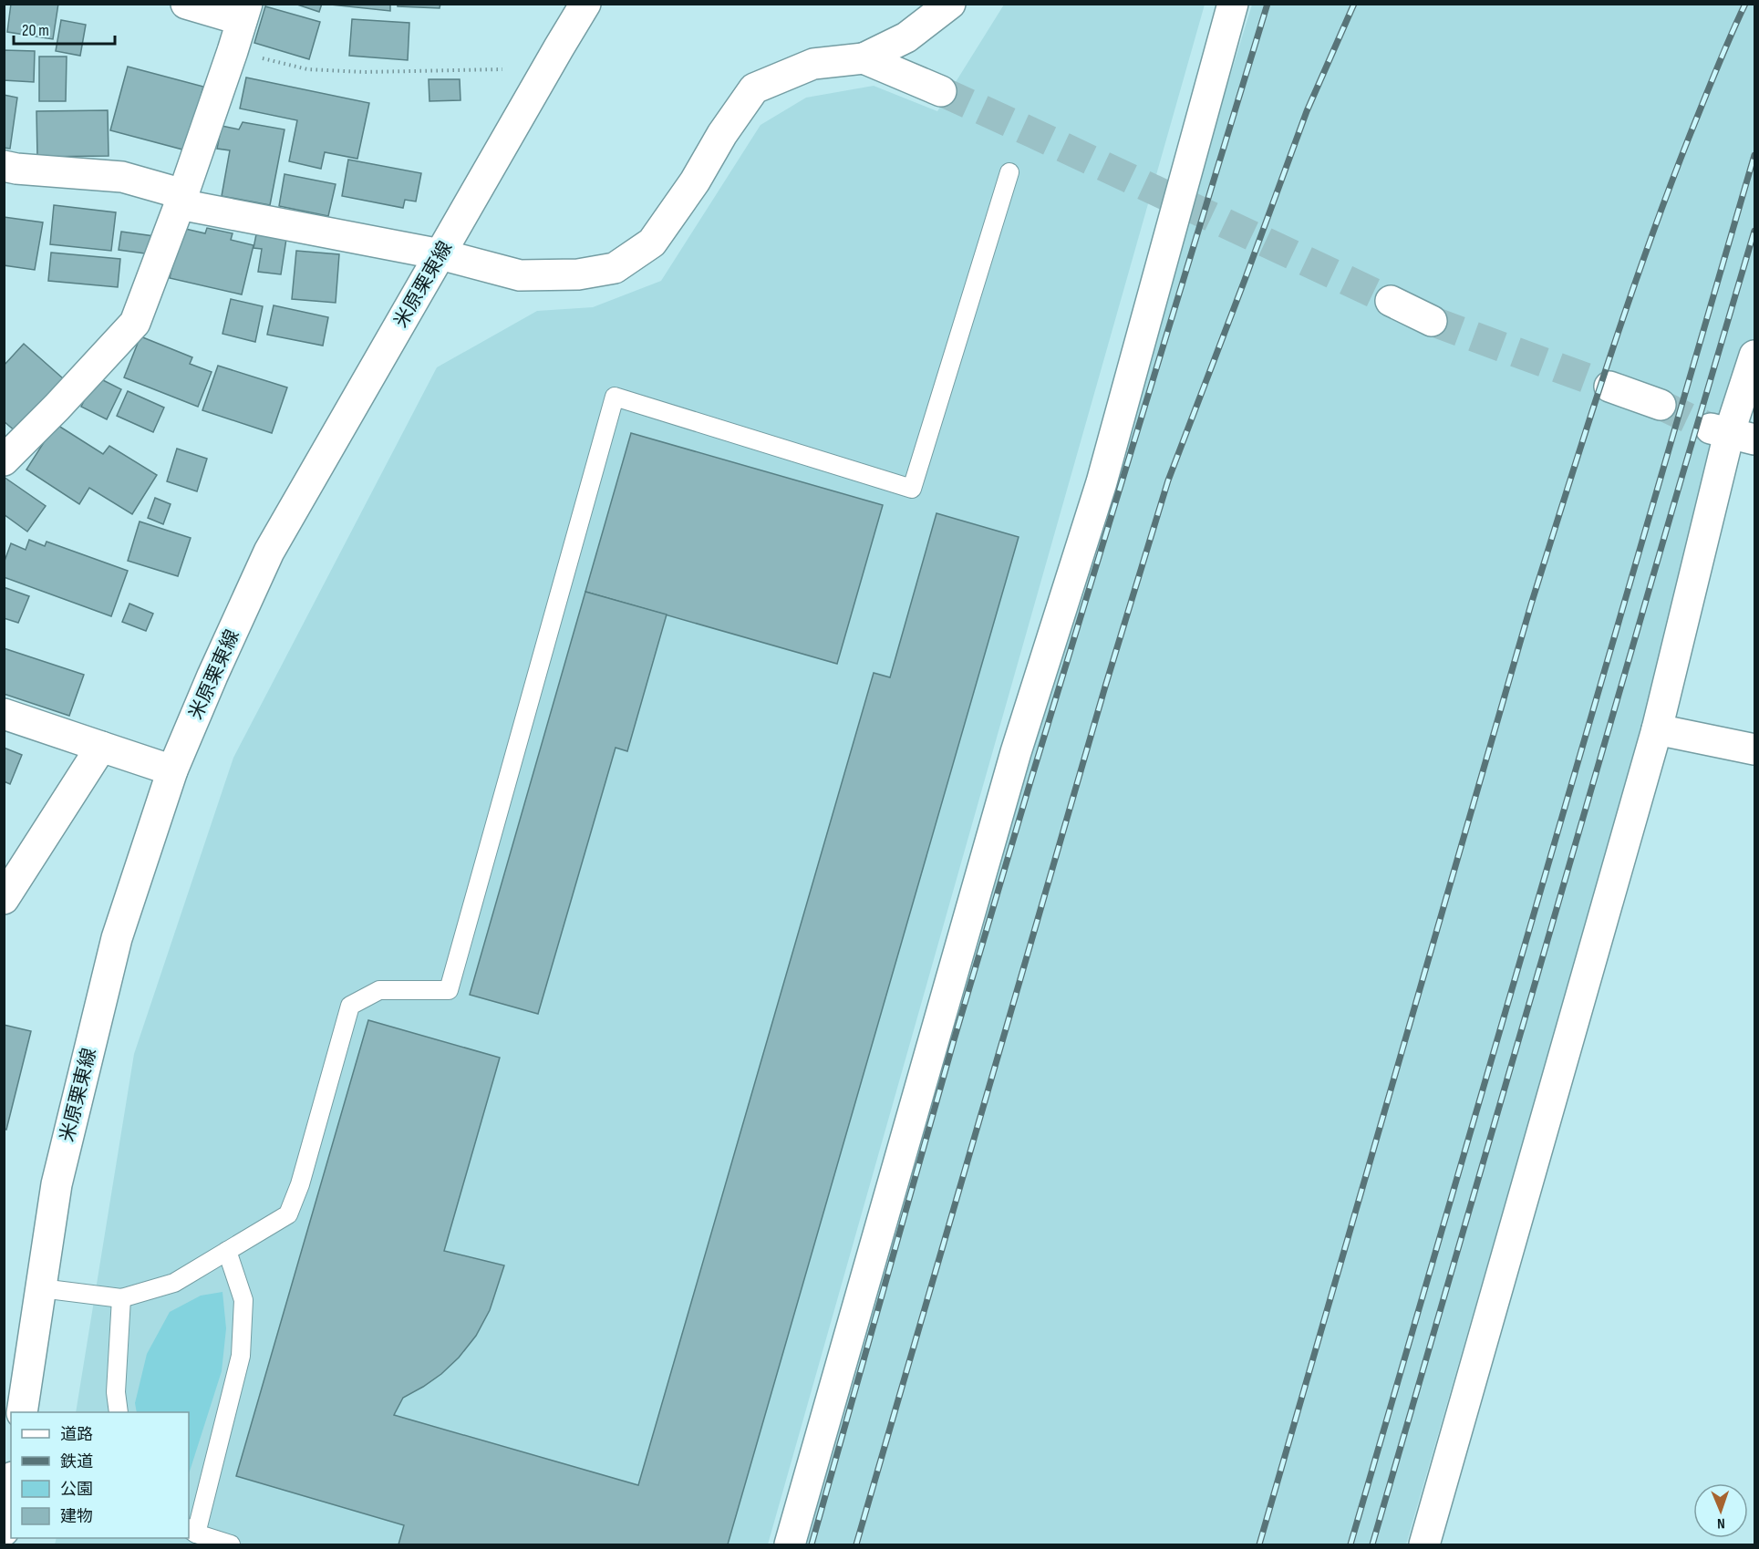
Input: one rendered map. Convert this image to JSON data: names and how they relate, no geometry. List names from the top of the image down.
{
  "streets": {
    "street": ["米原栗東線"]
  },
  "legend": [
    "道路",
    "鉄道",
    "公園",
    "建物"
  ],
  "scale_bar": "20 m",
  "north": "bottom"
}
